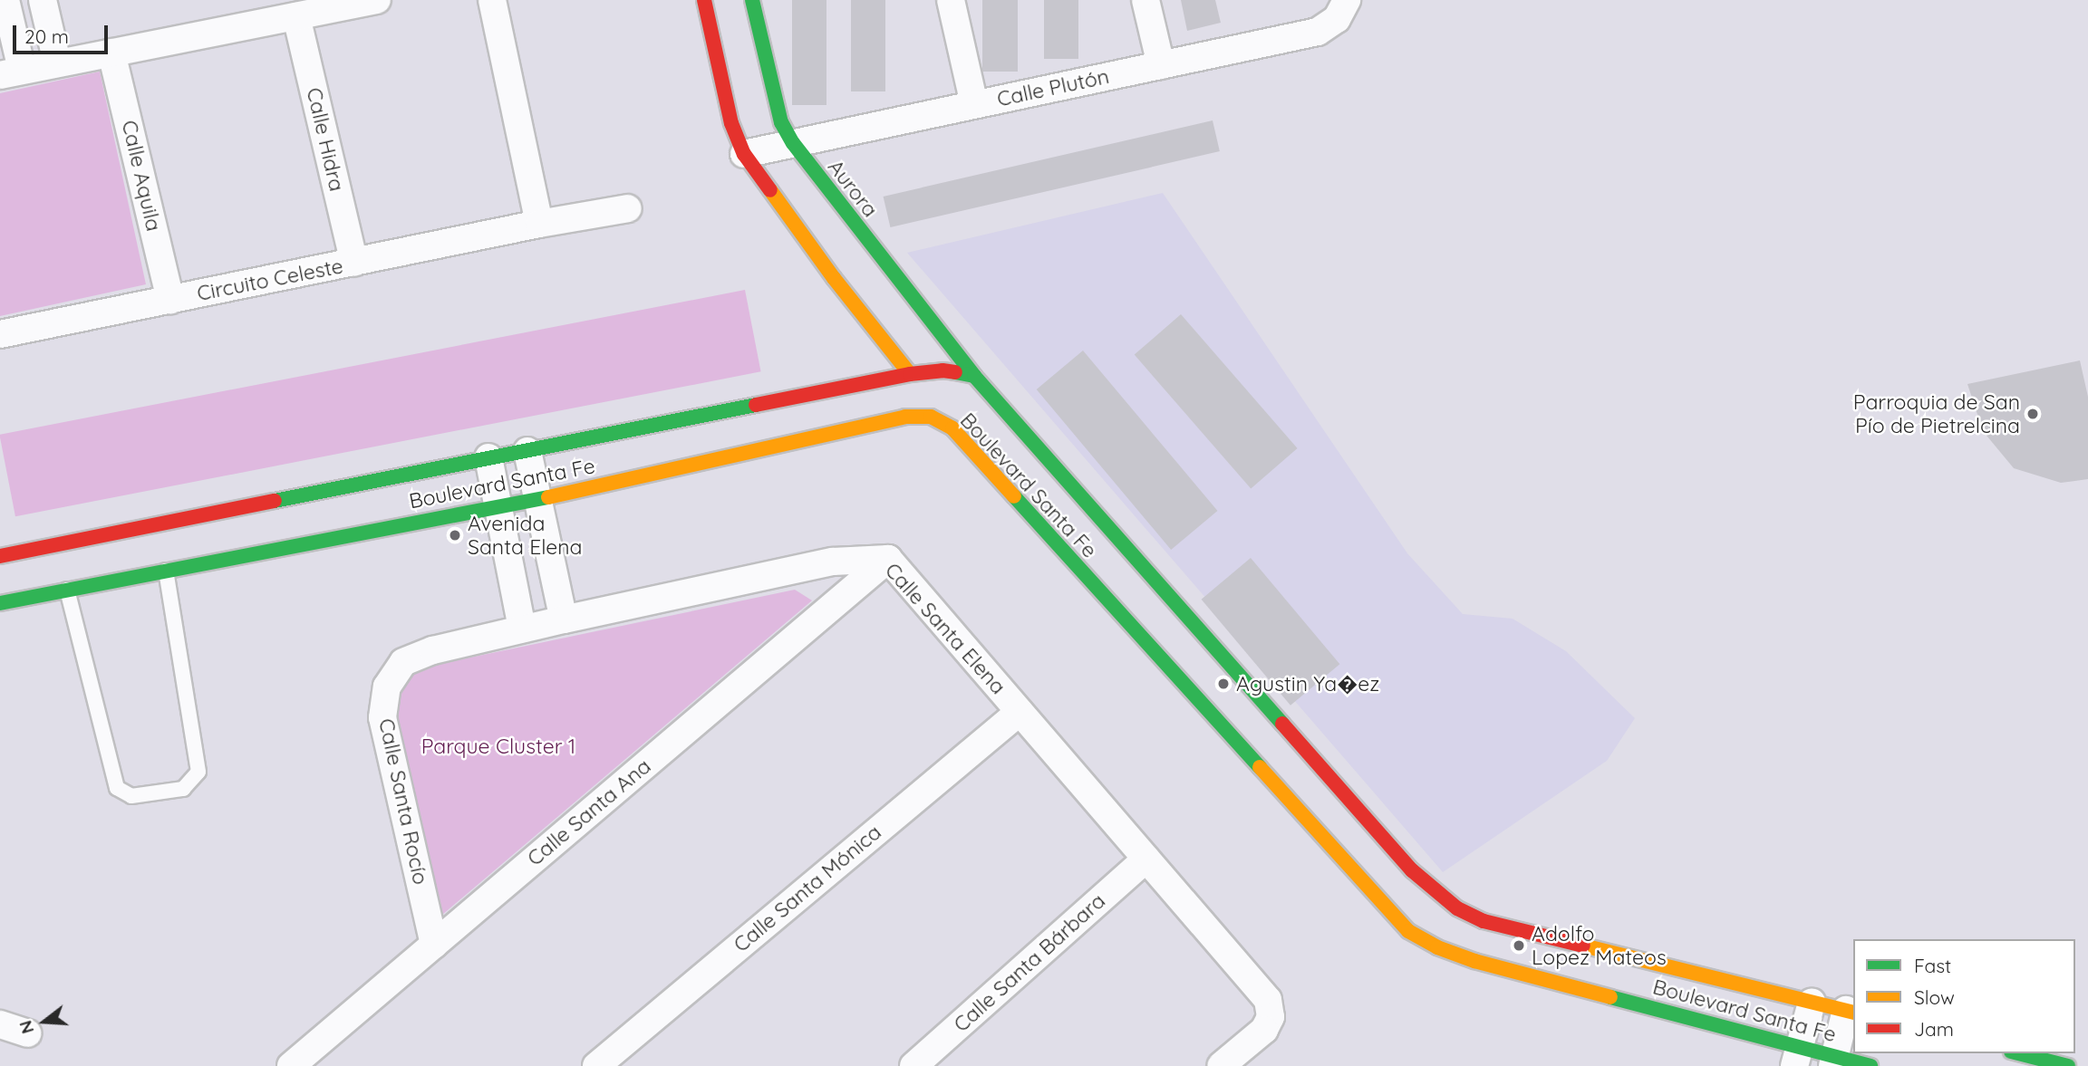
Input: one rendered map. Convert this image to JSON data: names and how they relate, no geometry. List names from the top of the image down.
{
  "streets": {
    "main road": ["Aurora", "Boulevard Santa Fe"],
    "street": [
      "Calle Plutón",
      "Calle Hidra",
      "Calle Aquila",
      "Circuito Celeste",
      "Calle Santa Elena",
      "Calle Santa Rocío",
      "Calle Santa Ana",
      "Calle Santa Mónica",
      "Calle Santa Bárbara"
    ]
  },
  "crossings": [
    ["Calle Plutón", "Aurora"],
    ["Calle Hidra", "Circuito Celeste"],
    ["Calle Aquila", "Circuito Celeste"],
    ["Aurora", "Boulevard Santa Fe"],
    ["Calle Santa Elena", "Calle Santa Rocío"],
    ["Calle Santa Elena", "Calle Santa Ana"],
    ["Calle Santa Elena", "Calle Santa Mónica"],
    ["Calle Santa Elena", "Calle Santa Bárbara"],
    ["Calle Santa Rocío", "Calle Santa Ana"]
  ],
  "parks": ["Parque Cluster 1"],
  "places": [
    "Parroquia de San Pío de Pietrelcina",
    "Avenida Santa Elena",
    "Agustin Ya�ez",
    "Adolfo Lopez Mateos"
  ],
  "legend": ["Fast", "Slow", "Jam"],
  "scale_bar": "20 m",
  "north": "left"
}
